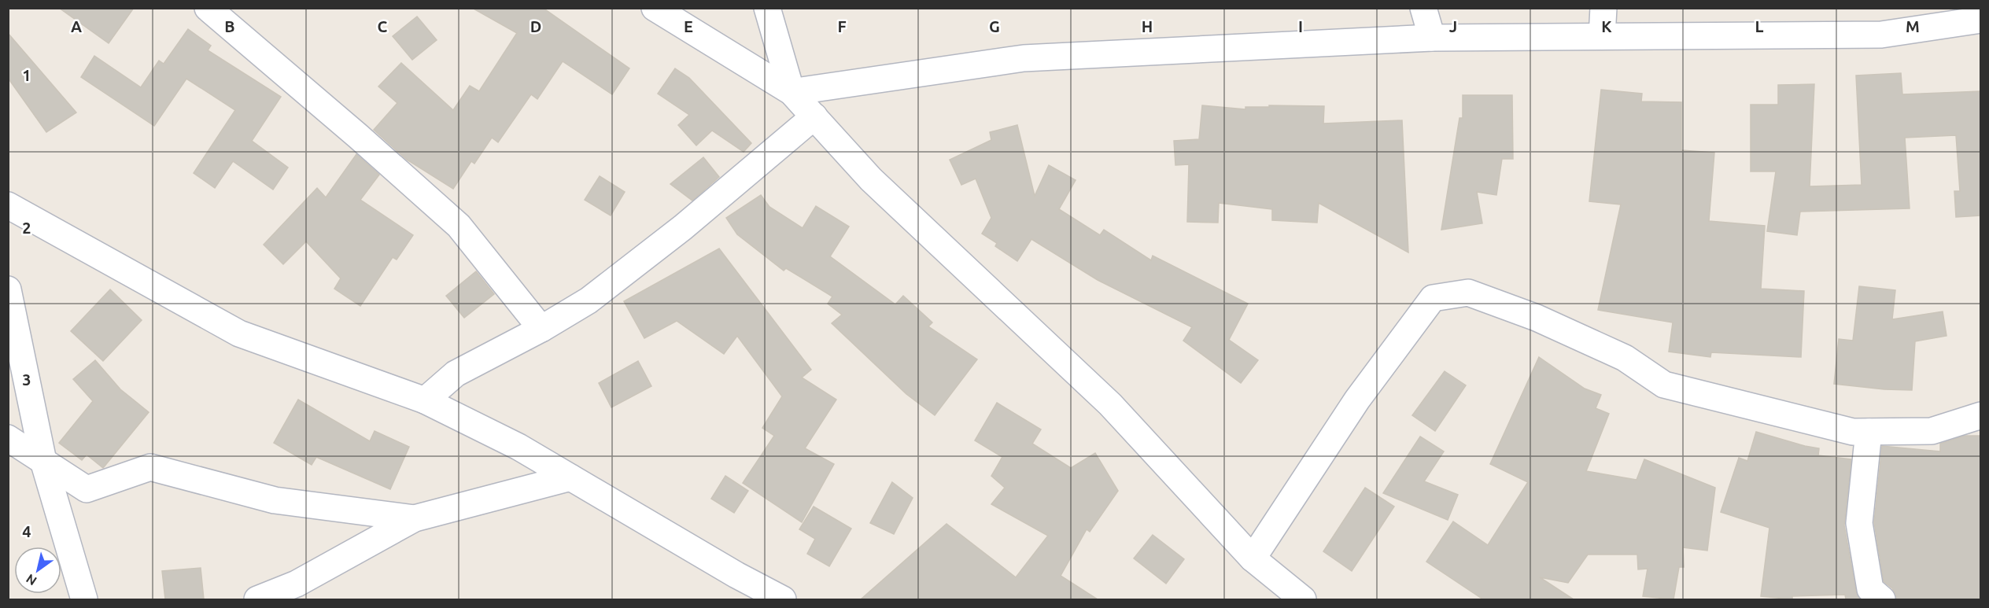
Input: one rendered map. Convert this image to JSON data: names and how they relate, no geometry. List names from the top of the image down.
{
  "north": "bottom left",
  "grid": {
    "columns": [
      "A",
      "B",
      "C",
      "D",
      "E",
      "F",
      "G",
      "H",
      "I",
      "J",
      "K",
      "L",
      "M"
    ],
    "rows": [
      "1",
      "2",
      "3",
      "4"
    ]
  }
}
